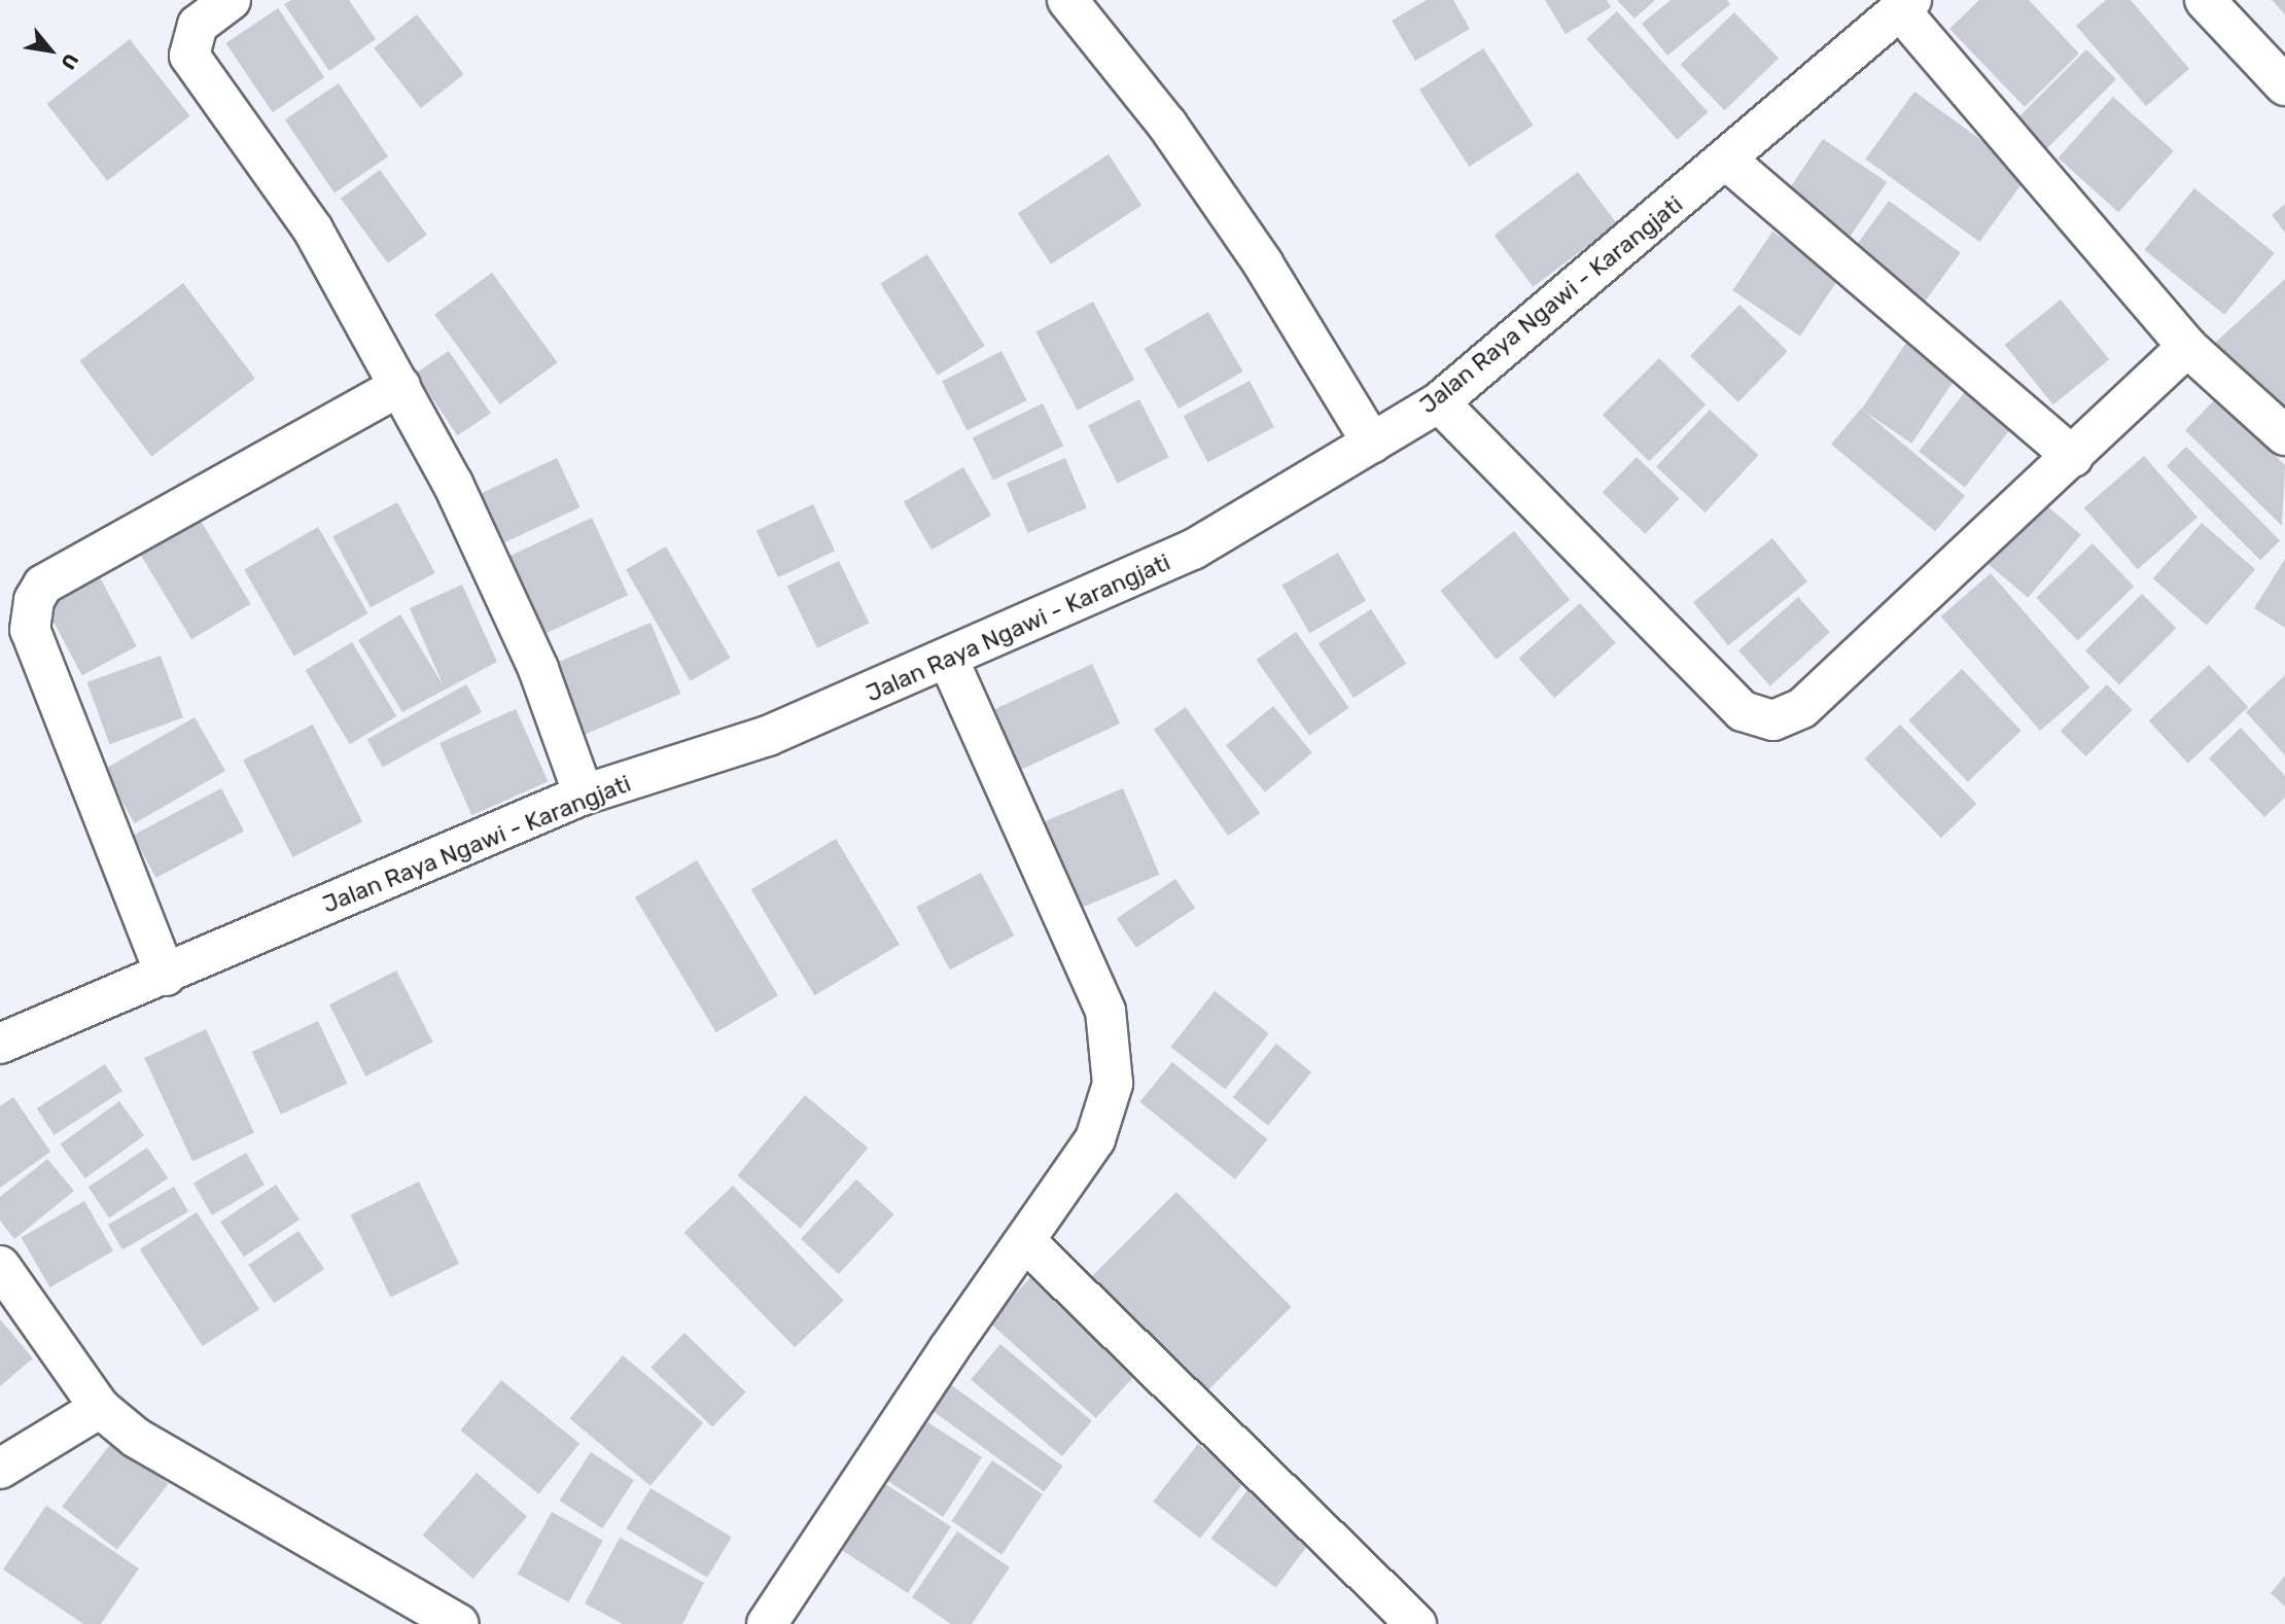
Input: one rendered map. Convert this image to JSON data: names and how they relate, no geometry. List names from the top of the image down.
{
  "streets": {
    "street": ["Jalan Raya Ngawi - Karangjati"]
  },
  "north": "bottom right"
}
